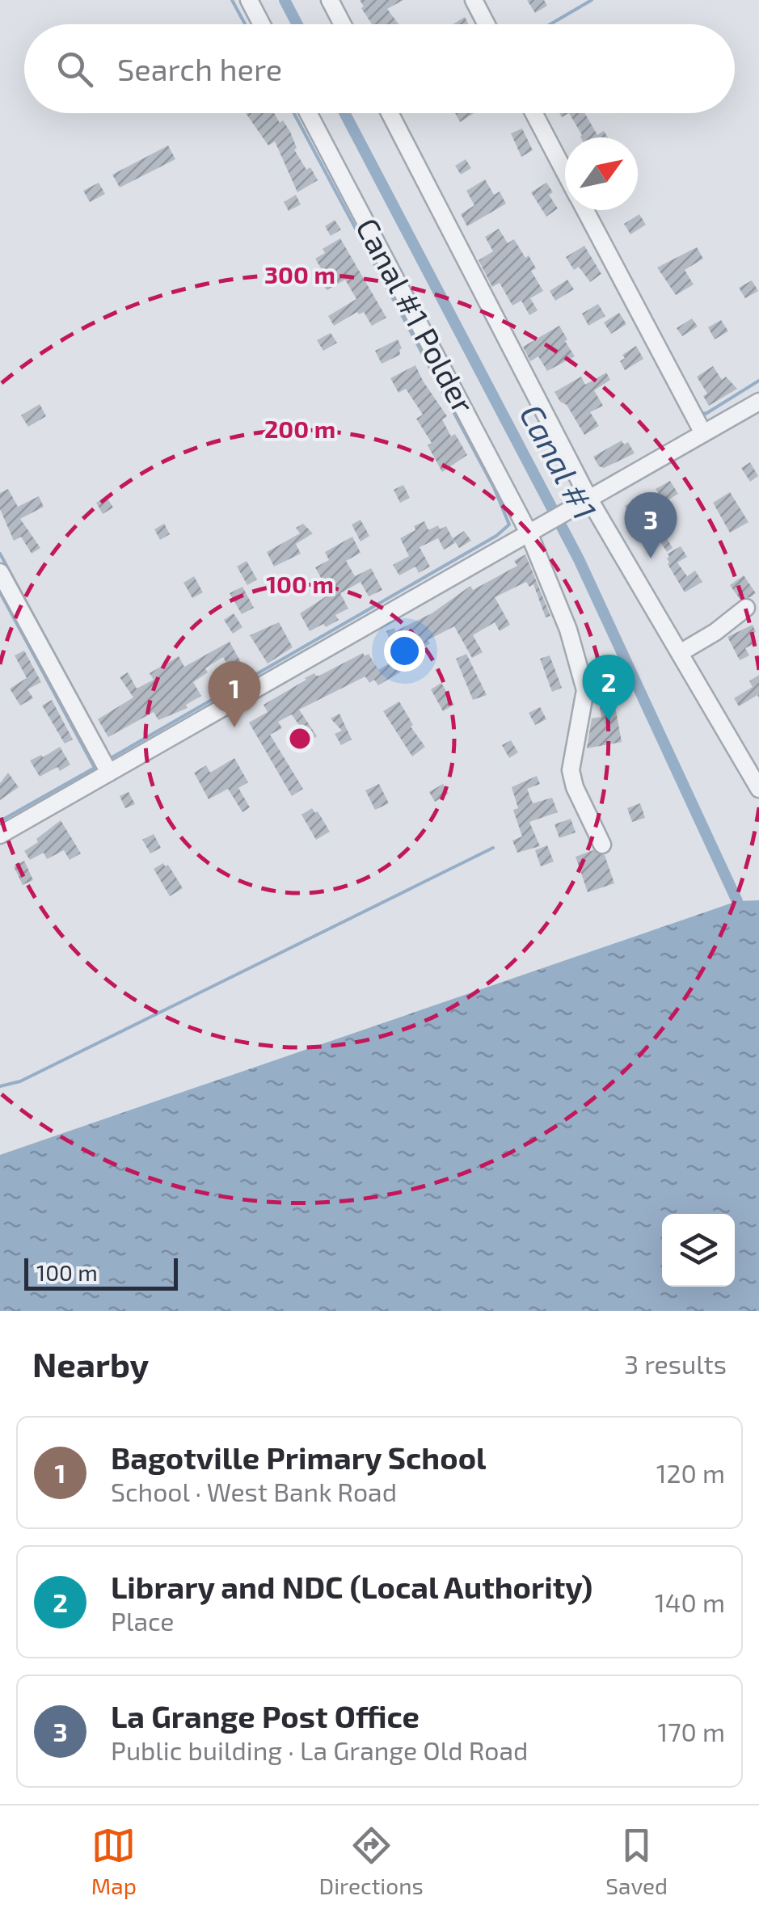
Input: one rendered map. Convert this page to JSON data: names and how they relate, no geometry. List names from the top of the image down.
{
  "streets": {
    "street": ["Canal #1 Polder"]
  },
  "water": ["Canal #1"],
  "scale_bar": "100 m",
  "north": "top right",
  "page": {
    "search": "Search here",
    "pins": ["3", "2", "1"],
    "scale": "100 m",
    "heading": ["Nearby", "3 results"],
    "list": [
      {
        "mark": "1",
        "name": "Bagotville Primary School",
        "note": "School · West Bank Road",
        "value": "120 m"
      },
      {
        "mark": "2",
        "name": "Library and NDC (Local Authority)",
        "note": "Place",
        "value": "140 m"
      },
      {
        "mark": "3",
        "name": "La Grange Post Office",
        "note": "Public building · La Grange Old Road",
        "value": "170 m"
      }
    ],
    "nav": ["Map", "Directions", "Saved"]
  },
  "rings": ["300 m", "200 m", "100 m"]
}
